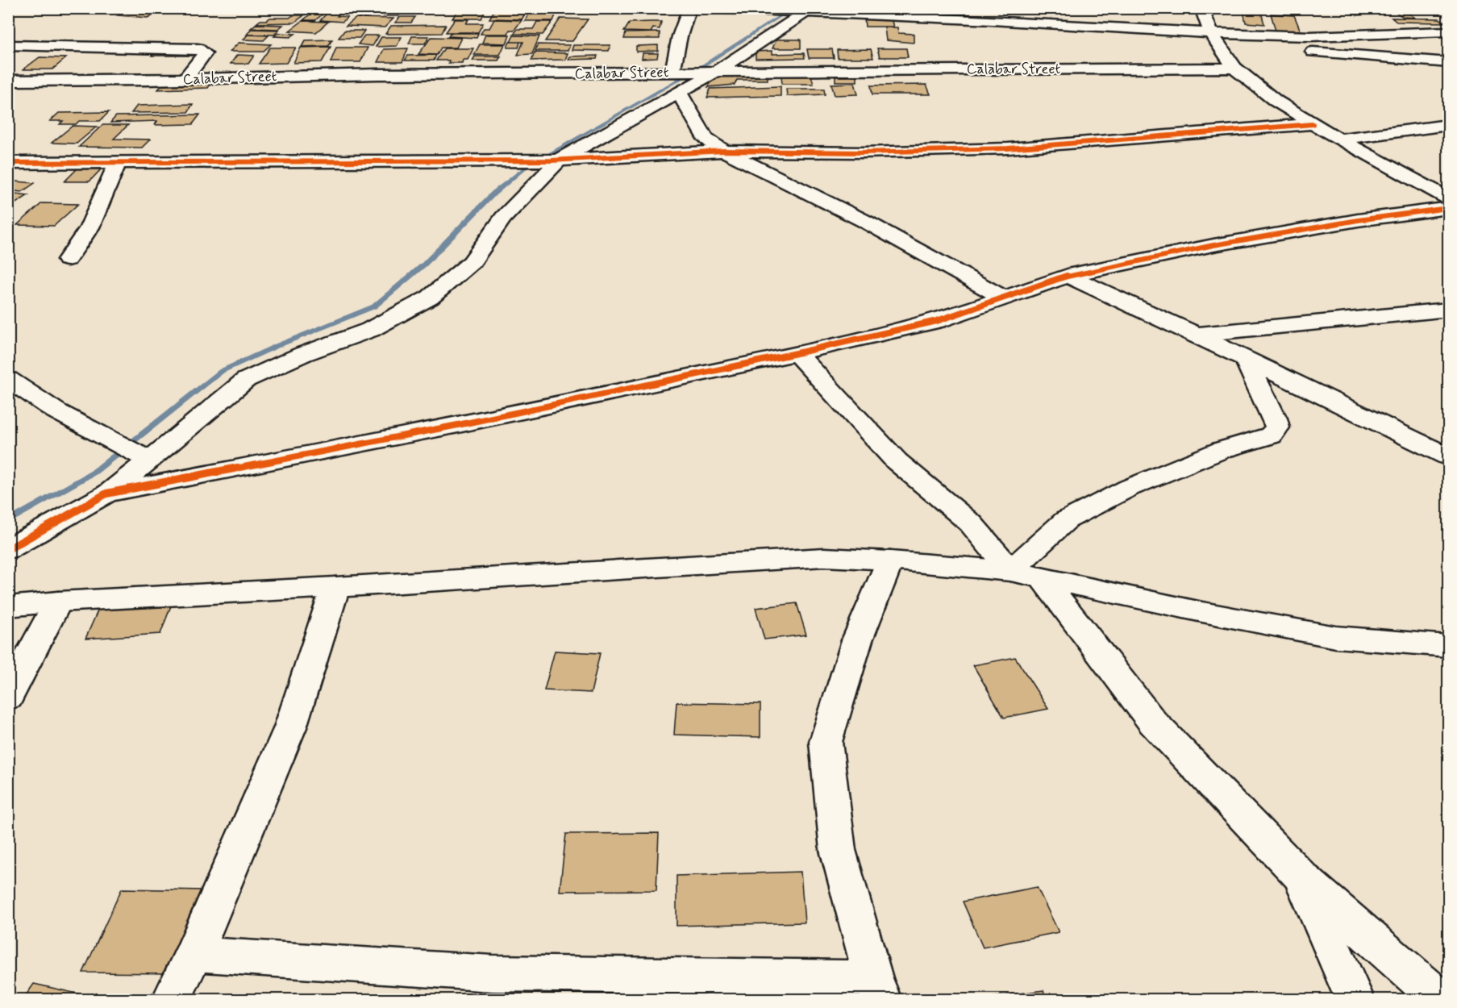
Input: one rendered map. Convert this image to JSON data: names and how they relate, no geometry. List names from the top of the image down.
{
  "streets": {
    "street": ["Calabar Street"]
  }
}
